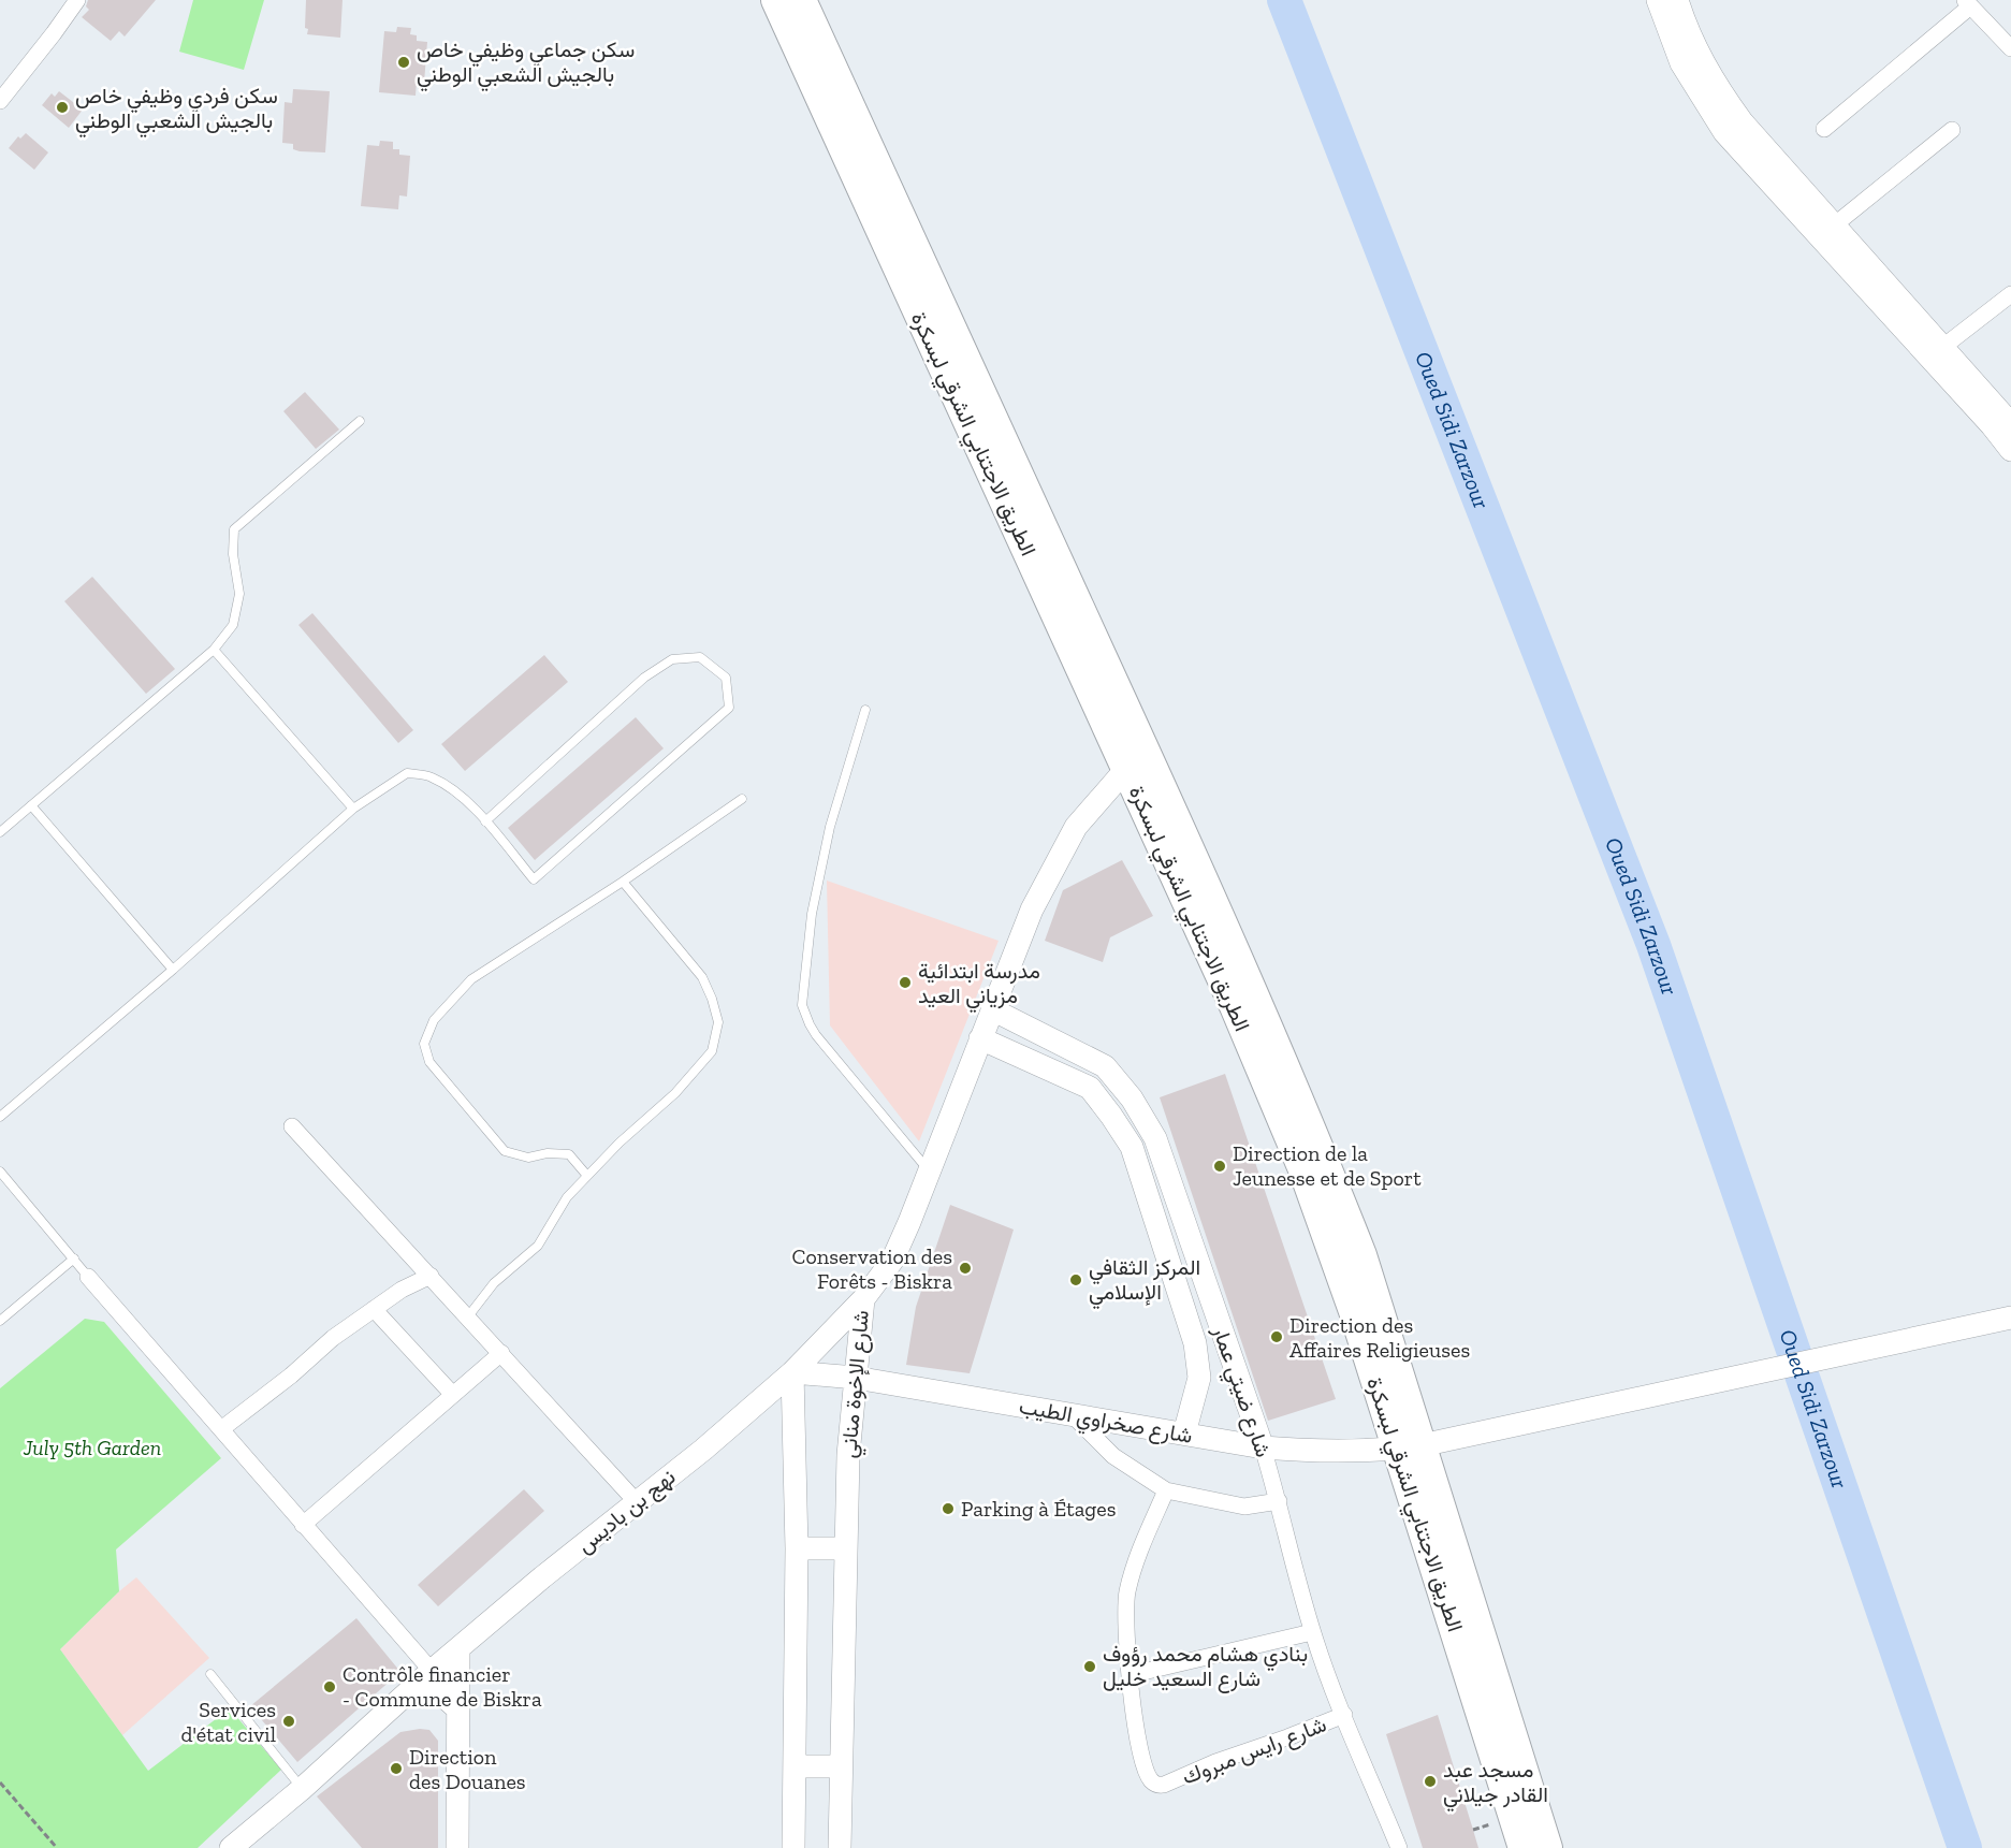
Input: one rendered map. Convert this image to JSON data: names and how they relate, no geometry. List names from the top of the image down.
{
  "streets": {
    "highway": ["الطريق الاجتنابي الشرقي لبسكرة"],
    "main road": [
      "شارع الإخوة مناني",
      "شارع ضيتي عمار",
      "شارع صخراوي الطيب",
      "نهج بن باديس"
    ],
    "street": ["شارع رايس مبروك"]
  },
  "crossings": [
    ["الطريق الاجتنابي الشرقي لبسكرة", "شارع صخراوي الطيب"],
    ["شارع الإخوة مناني", "شارع صخراوي الطيب"],
    ["شارع الإخوة مناني", "نهج بن باديس"],
    ["شارع ضيتي عمار", "شارع صخراوي الطيب"],
    ["شارع ضيتي عمار", "شارع رايس مبروك"],
    ["شارع صخراوي الطيب", "نهج بن باديس"]
  ],
  "water": ["Oued Sidi Zarzour"],
  "parks": ["July 5th Garden"],
  "places": [
    "سكن جماعي وظيفي خاص بالجيش الشعبي الوطني",
    "سكن فردي وظيفي خاص بالجيش الشعبي الوطني",
    "مدرسة ابتدائية مزياني العيد",
    "Direction de la Jeunesse et de Sport",
    "Conservation des Forêts - Biskra",
    "المركز الثقافي الإسلامي",
    "Direction des Affaires Religieuses",
    "Parking à Étages",
    "بنادي هشام محمد رؤوف شارع السعيد خليل",
    "Contrôle financier - Commune de Biskra",
    "Services d'état civil",
    "Direction des Douanes",
    "مسجد عبد القادر جيلاني"
  ]
}
